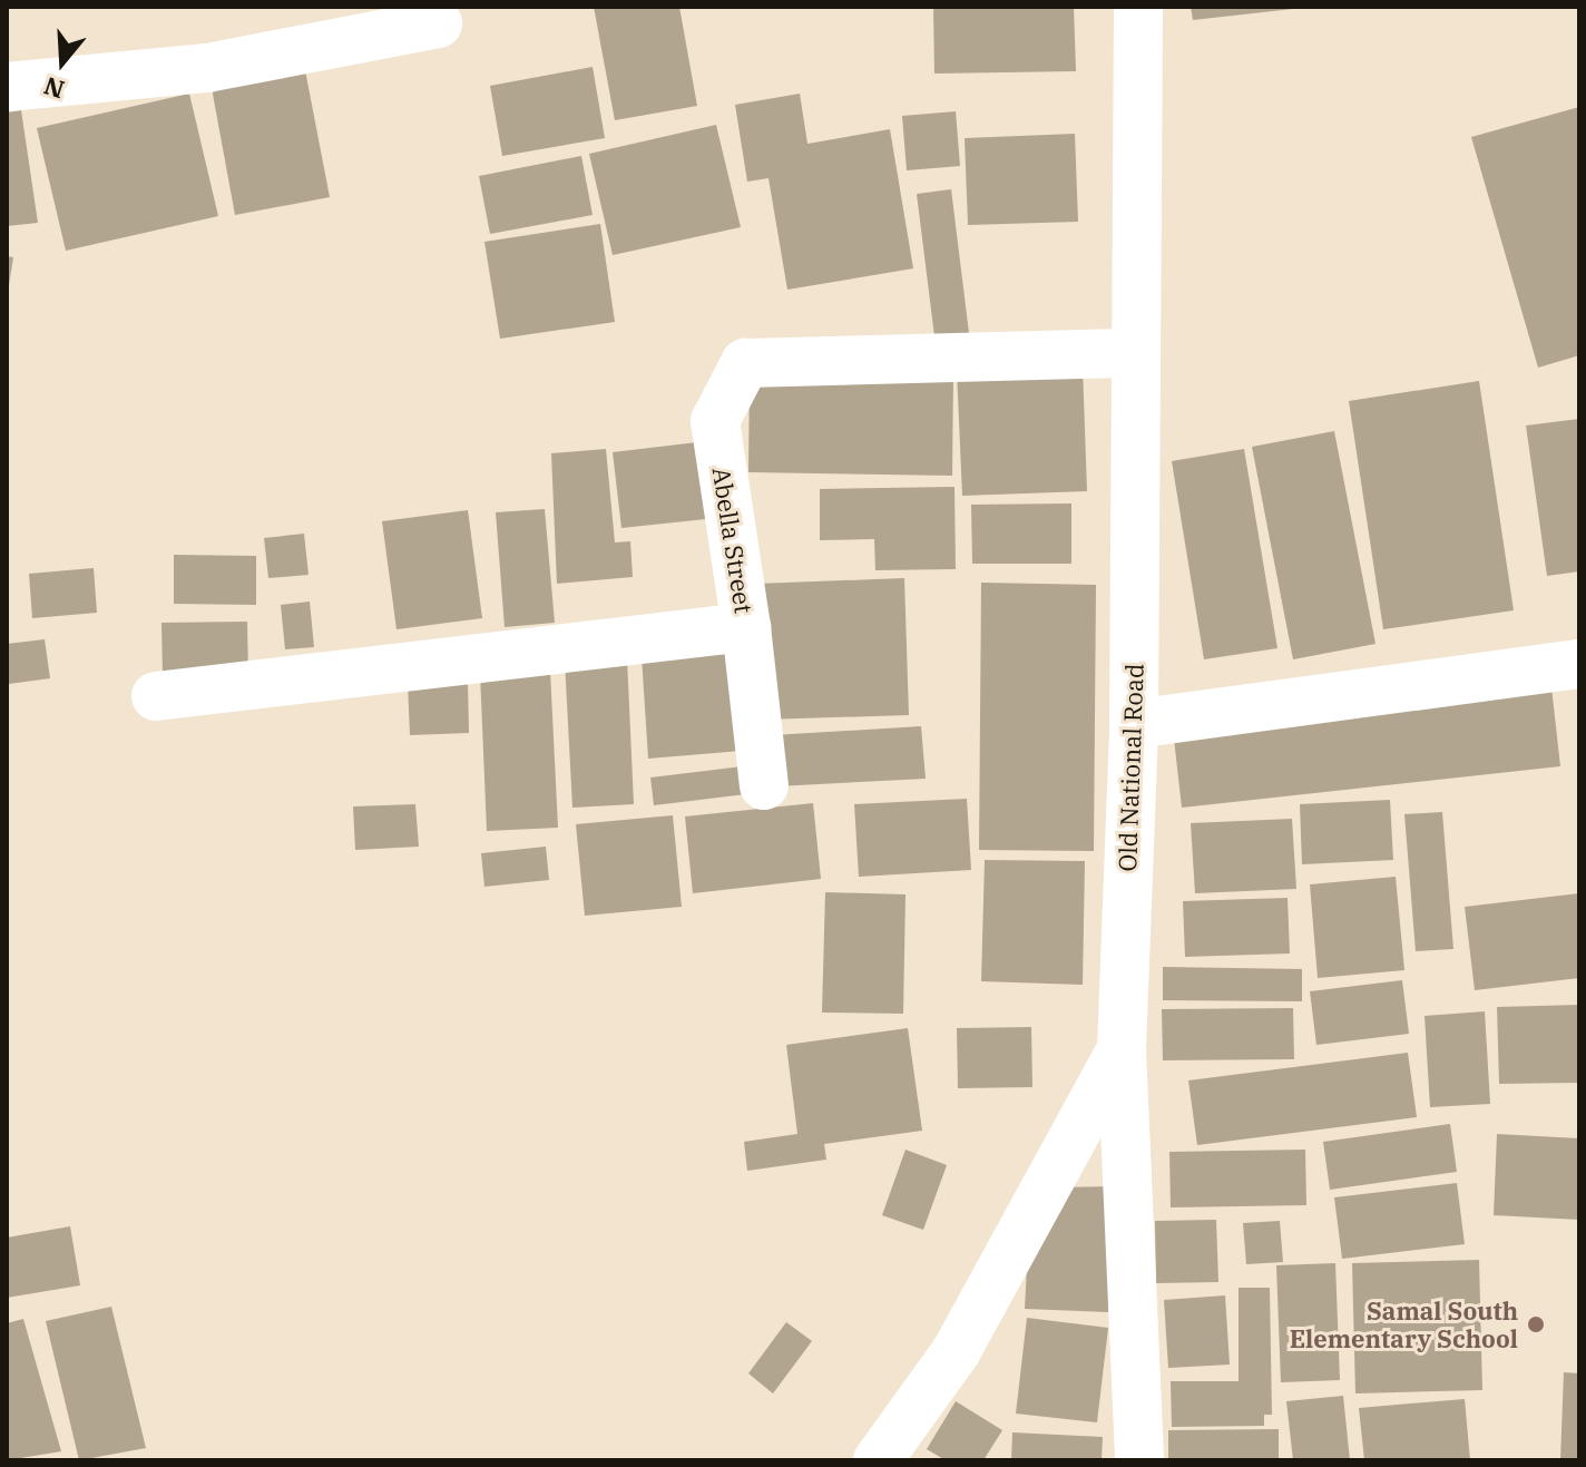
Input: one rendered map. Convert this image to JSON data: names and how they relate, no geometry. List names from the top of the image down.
{
  "streets": {
    "street": ["Abella Street", "Old National Road"]
  },
  "crossings": [
    ["Abella Street", "Old National Road"]
  ],
  "places": ["Samal South Elementary School"],
  "north": "bottom"
}
